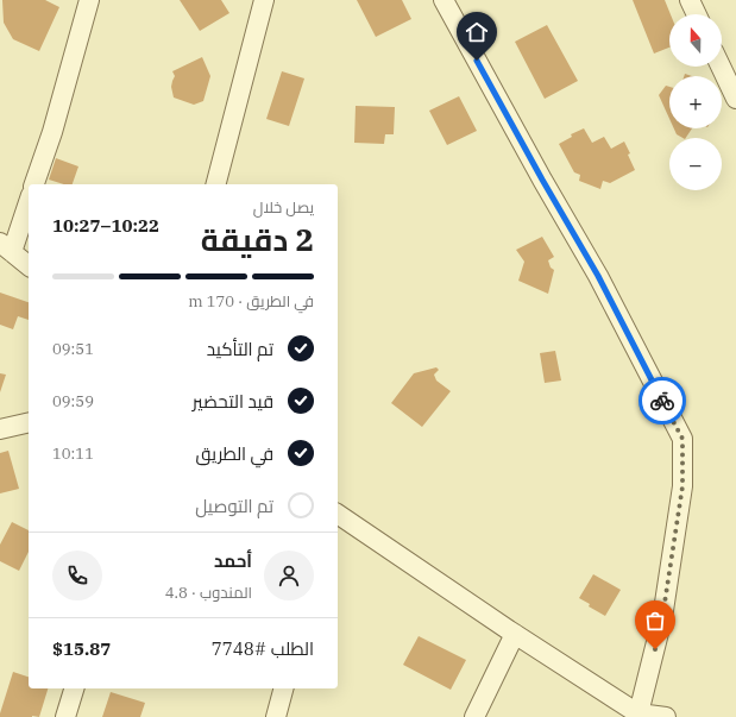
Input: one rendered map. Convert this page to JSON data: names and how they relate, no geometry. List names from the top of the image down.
{
  "north": "top",
  "page": {
    "map_buttons": ["+", "−"],
    "heading": ["2 دقيقة", "يصل خلال", "10:22–10:27"],
    "panel": [
      "أحمد",
      "المندوب · 4.8",
      "الطلب #7748",
      "$15.87"
    ],
    "bar": "في الطريق · 170 m",
    "list": [
      ["تم التأكيد", "09:51"],
      ["قيد التحضير", "09:59"],
      ["في الطريق", "10:11"],
      "تم التوصيل"
    ]
  }
}
